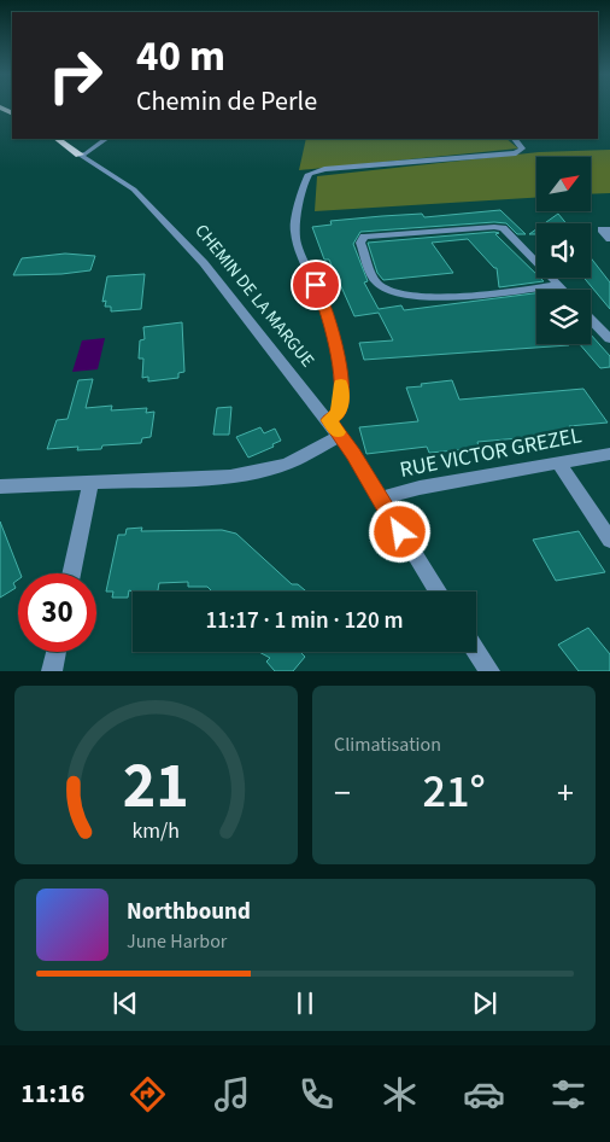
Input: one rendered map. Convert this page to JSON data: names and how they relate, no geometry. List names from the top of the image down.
{
  "streets": {
    "street": ["CHEMIN DE LA MARGUE", "RUE VICTOR GREZEL"]
  },
  "crossings": [
    ["CHEMIN DE LA MARGUE", "RUE VICTOR GREZEL"]
  ],
  "north": "top right",
  "page": {
    "turn": ["40 m", "Chemin de Perle"],
    "limit": "30",
    "trip": "11:17 · 1 min · 120 m",
    "tile": "Climatisation",
    "heat": ["−", "21°", "+"],
    "song": ["Northbound", "June Harbor"],
    "tabs": "11:16",
    "gauge": ["21", "km/h"]
  }
}
